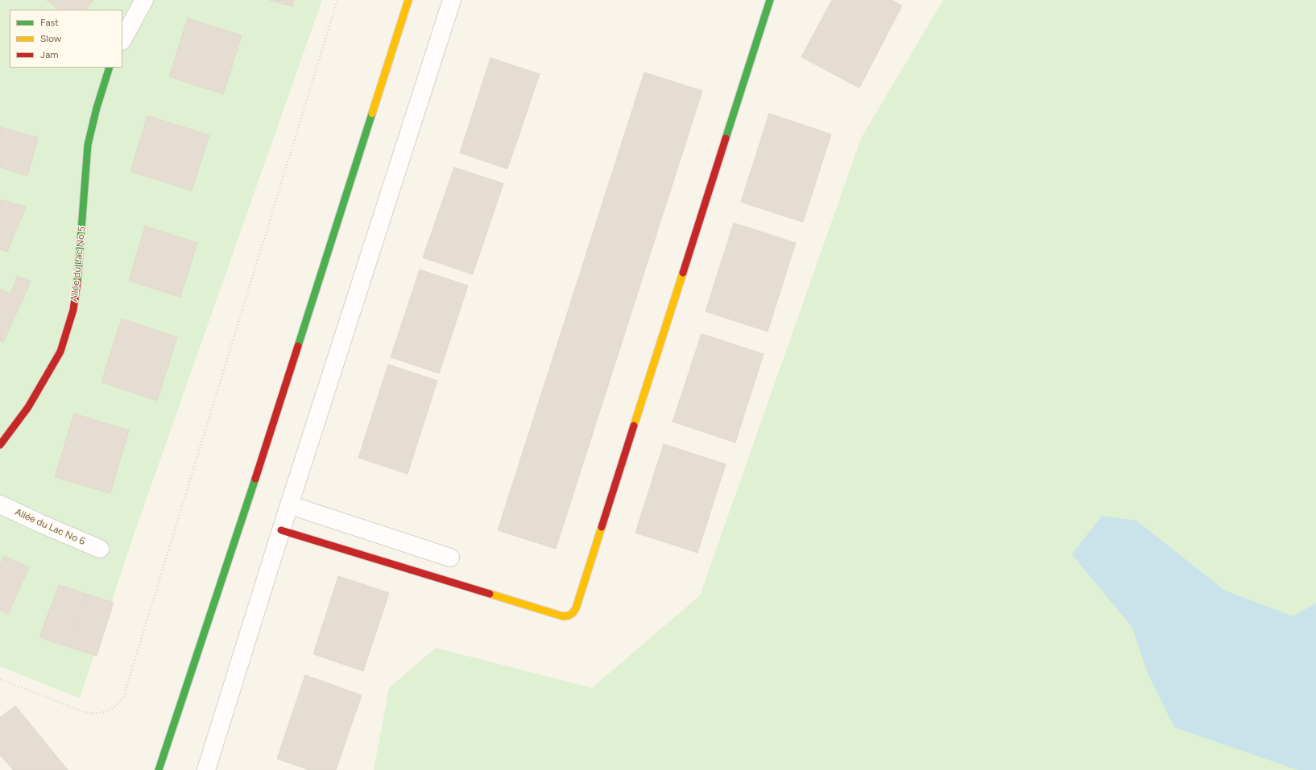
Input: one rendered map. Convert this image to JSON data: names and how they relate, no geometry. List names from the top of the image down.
{
  "streets": {
    "street": ["Allée du Lac No 5", "Allée du Lac No 6"]
  },
  "legend": ["Fast", "Slow", "Jam"]
}
